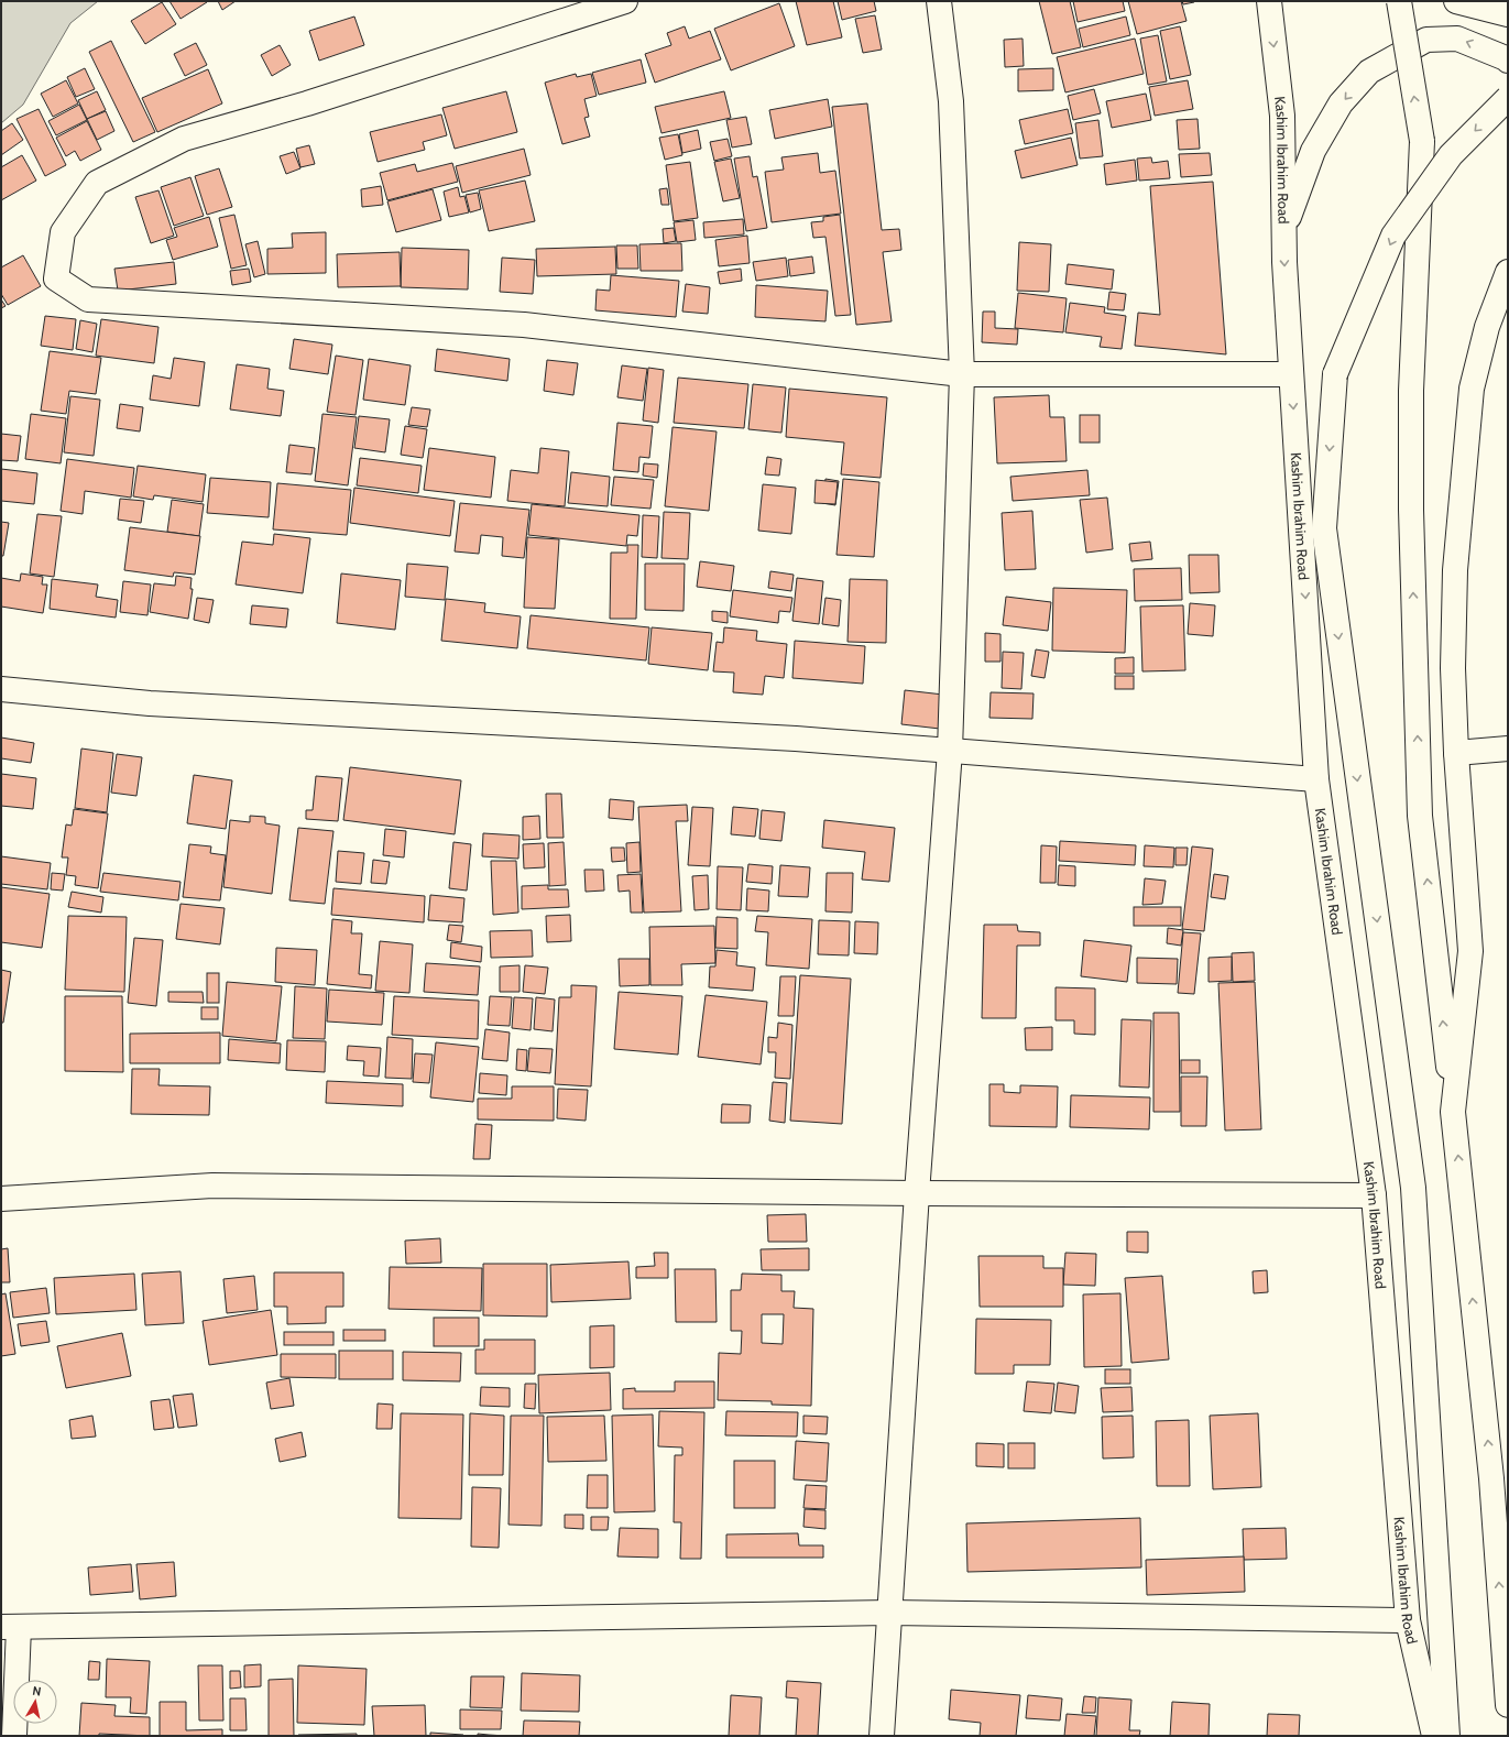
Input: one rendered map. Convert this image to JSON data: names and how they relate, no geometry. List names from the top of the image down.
{
  "streets": {
    "main road": ["Kashim Ibrahim Road"]
  },
  "north": "top"
}
